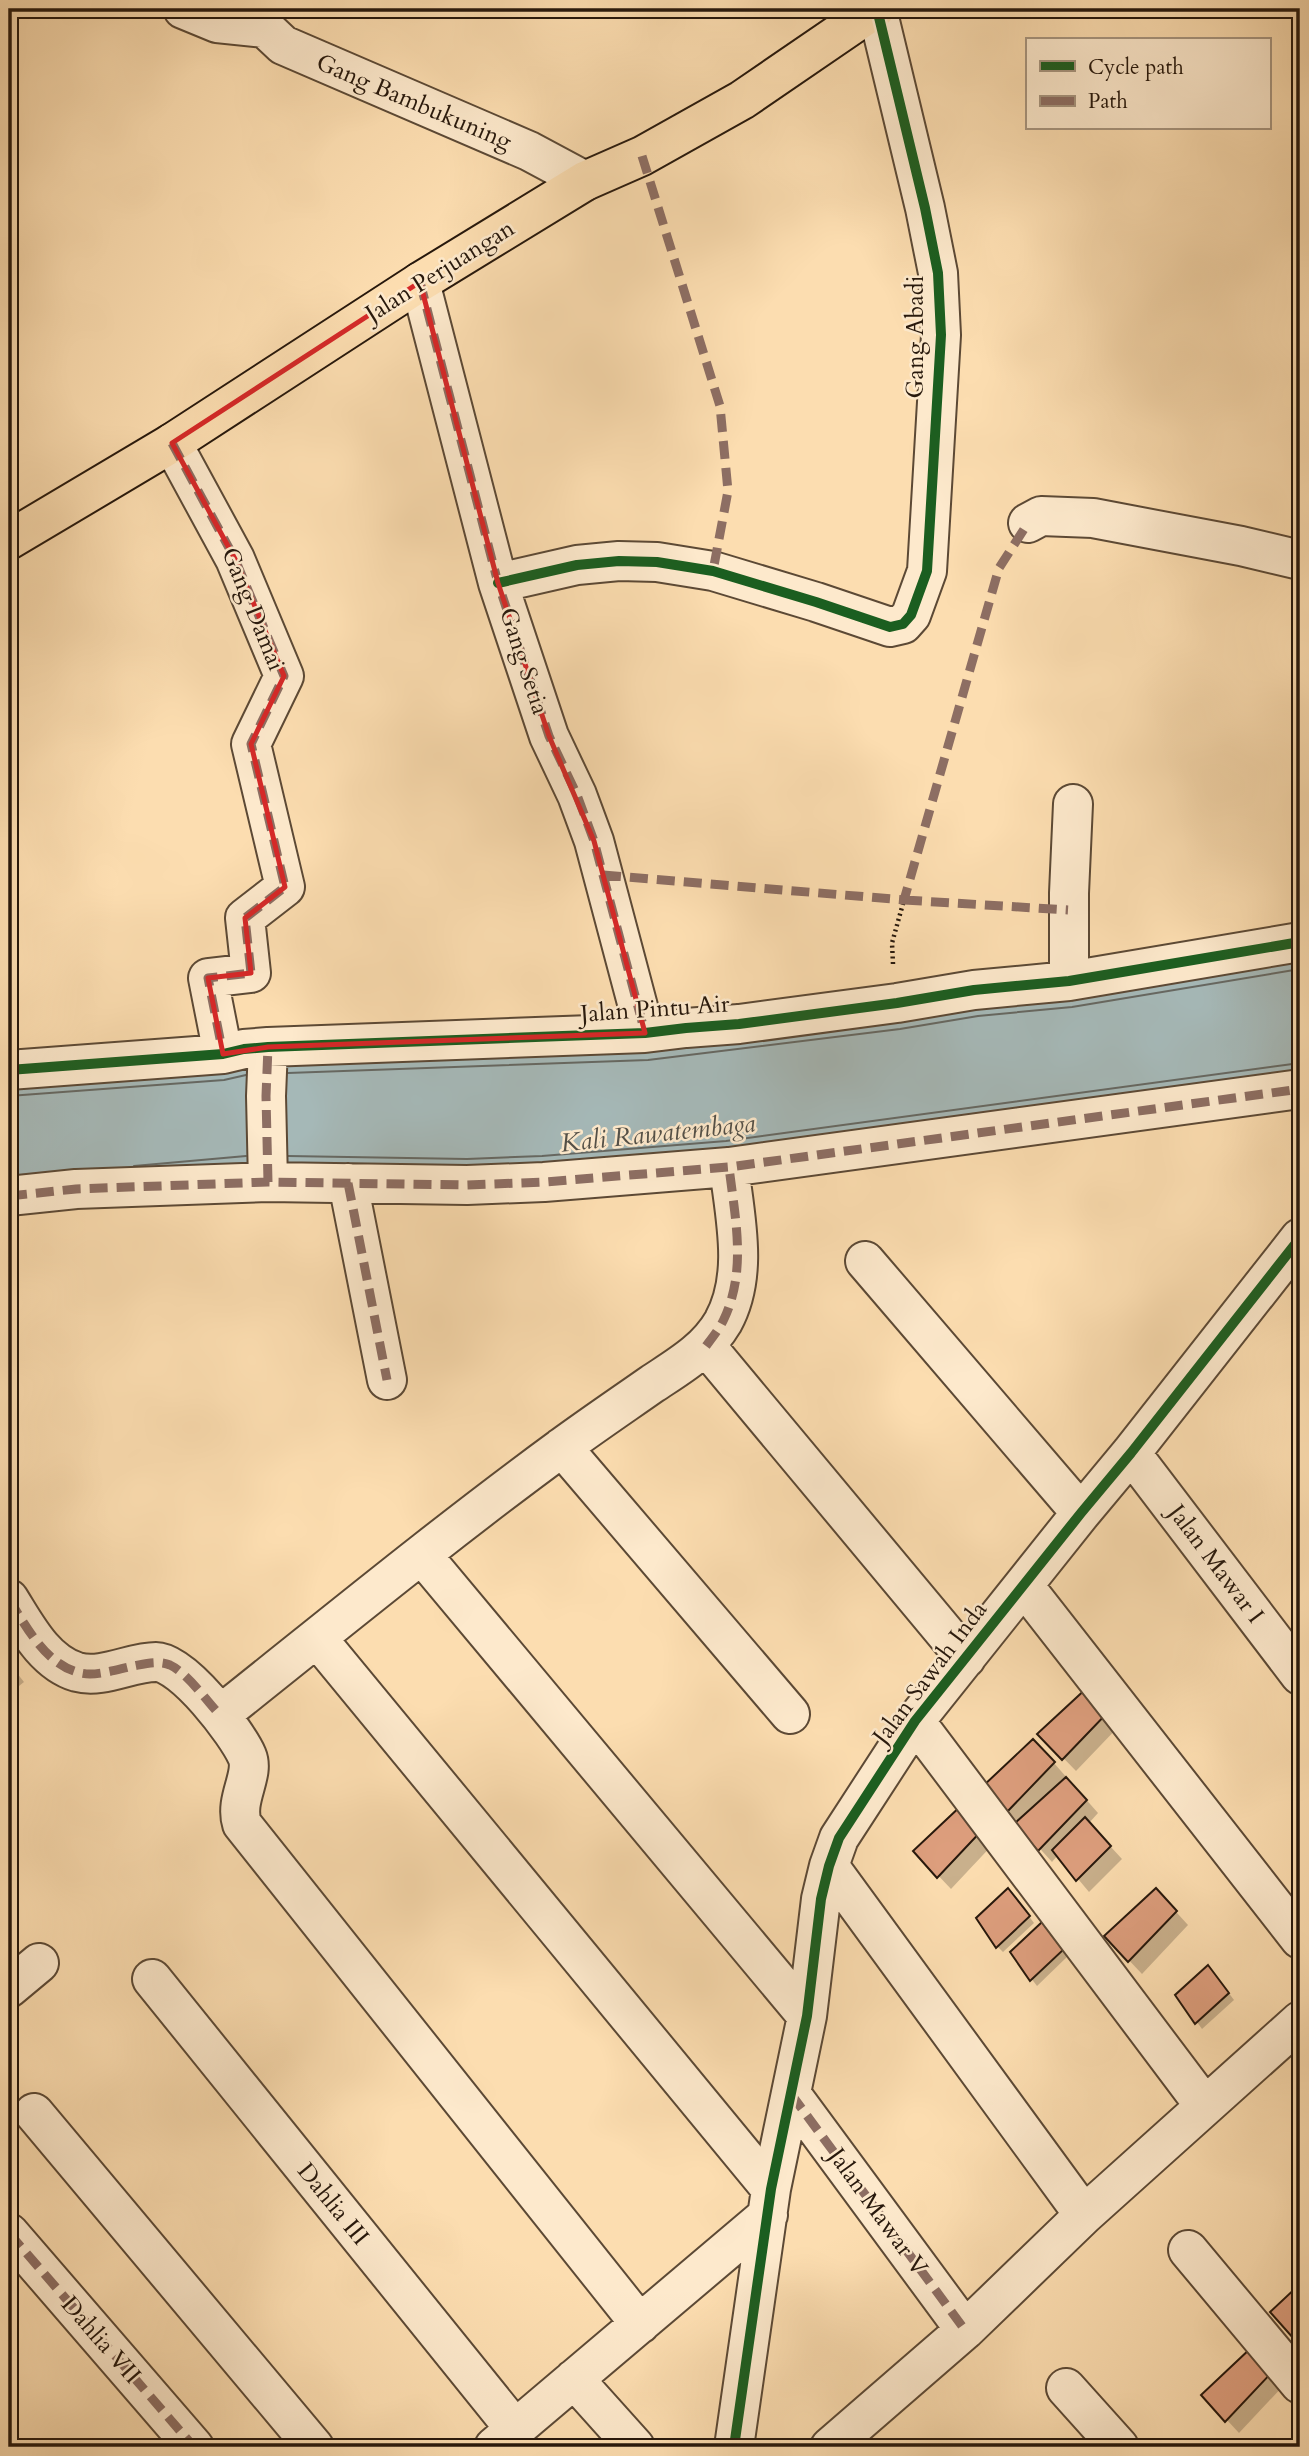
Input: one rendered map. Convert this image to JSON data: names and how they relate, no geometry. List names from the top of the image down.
{
  "streets": {
    "main road": ["Jalan Perjuangan"],
    "street": [
      "Gang Bambukuning",
      "Gang Abadi",
      "Gang Damai",
      "Gang Setia",
      "Jalan Pintu Air",
      "Jalan Mawar I",
      "Jalan Sawah Inda",
      "Dahlia III",
      "Jalan Mawar V",
      "Dahlia VII"
    ]
  },
  "crossings": [
    ["Gang Bambukuning", "Jalan Perjuangan"],
    ["Jalan Perjuangan", "Gang Abadi"],
    ["Jalan Perjuangan", "Gang Damai"],
    ["Jalan Perjuangan", "Gang Setia"],
    ["Gang Abadi", "Gang Setia"],
    ["Gang Damai", "Jalan Pintu Air"],
    ["Gang Setia", "Jalan Pintu Air"],
    ["Jalan Mawar I", "Jalan Sawah Inda"],
    ["Jalan Sawah Inda", "Jalan Mawar V"]
  ],
  "water": ["Kali Rawatembaga"],
  "legend": ["Cycle path", "Path"]
}
